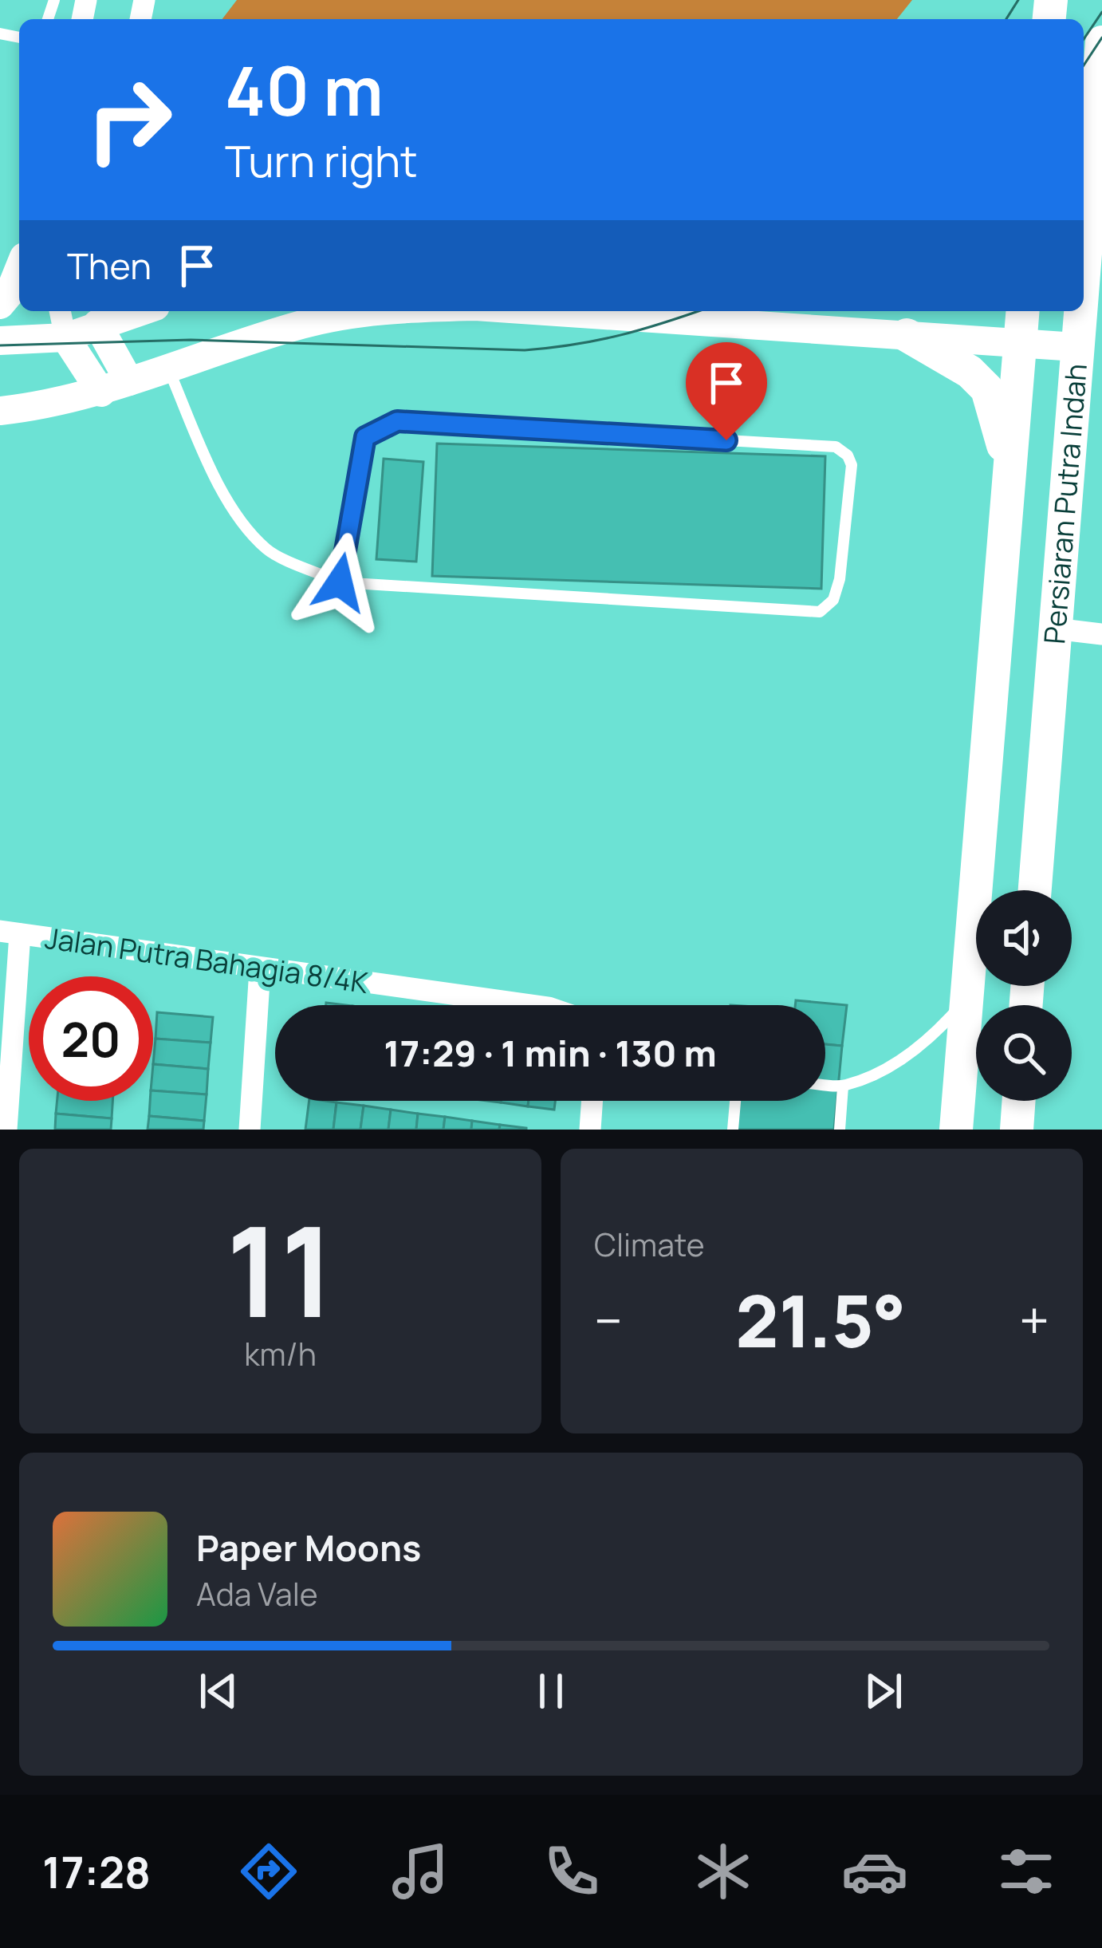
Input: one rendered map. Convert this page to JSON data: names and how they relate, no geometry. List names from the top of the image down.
{
  "streets": {
    "main road": ["Persiaran Putra Indah"],
    "street": ["Jalan Putra Bahagia 8/4K"]
  },
  "page": {
    "turn": ["40 m", "Turn right"],
    "then": "Then",
    "limit": "20",
    "trip": "17:29 · 1 min · 130 m",
    "tile": [
      ["11", "km/h"],
      "Climate"
    ],
    "heat": ["−", "21.5°", "+"],
    "song": ["Paper Moons", "Ada Vale"],
    "tabs": "17:28"
  }
}
